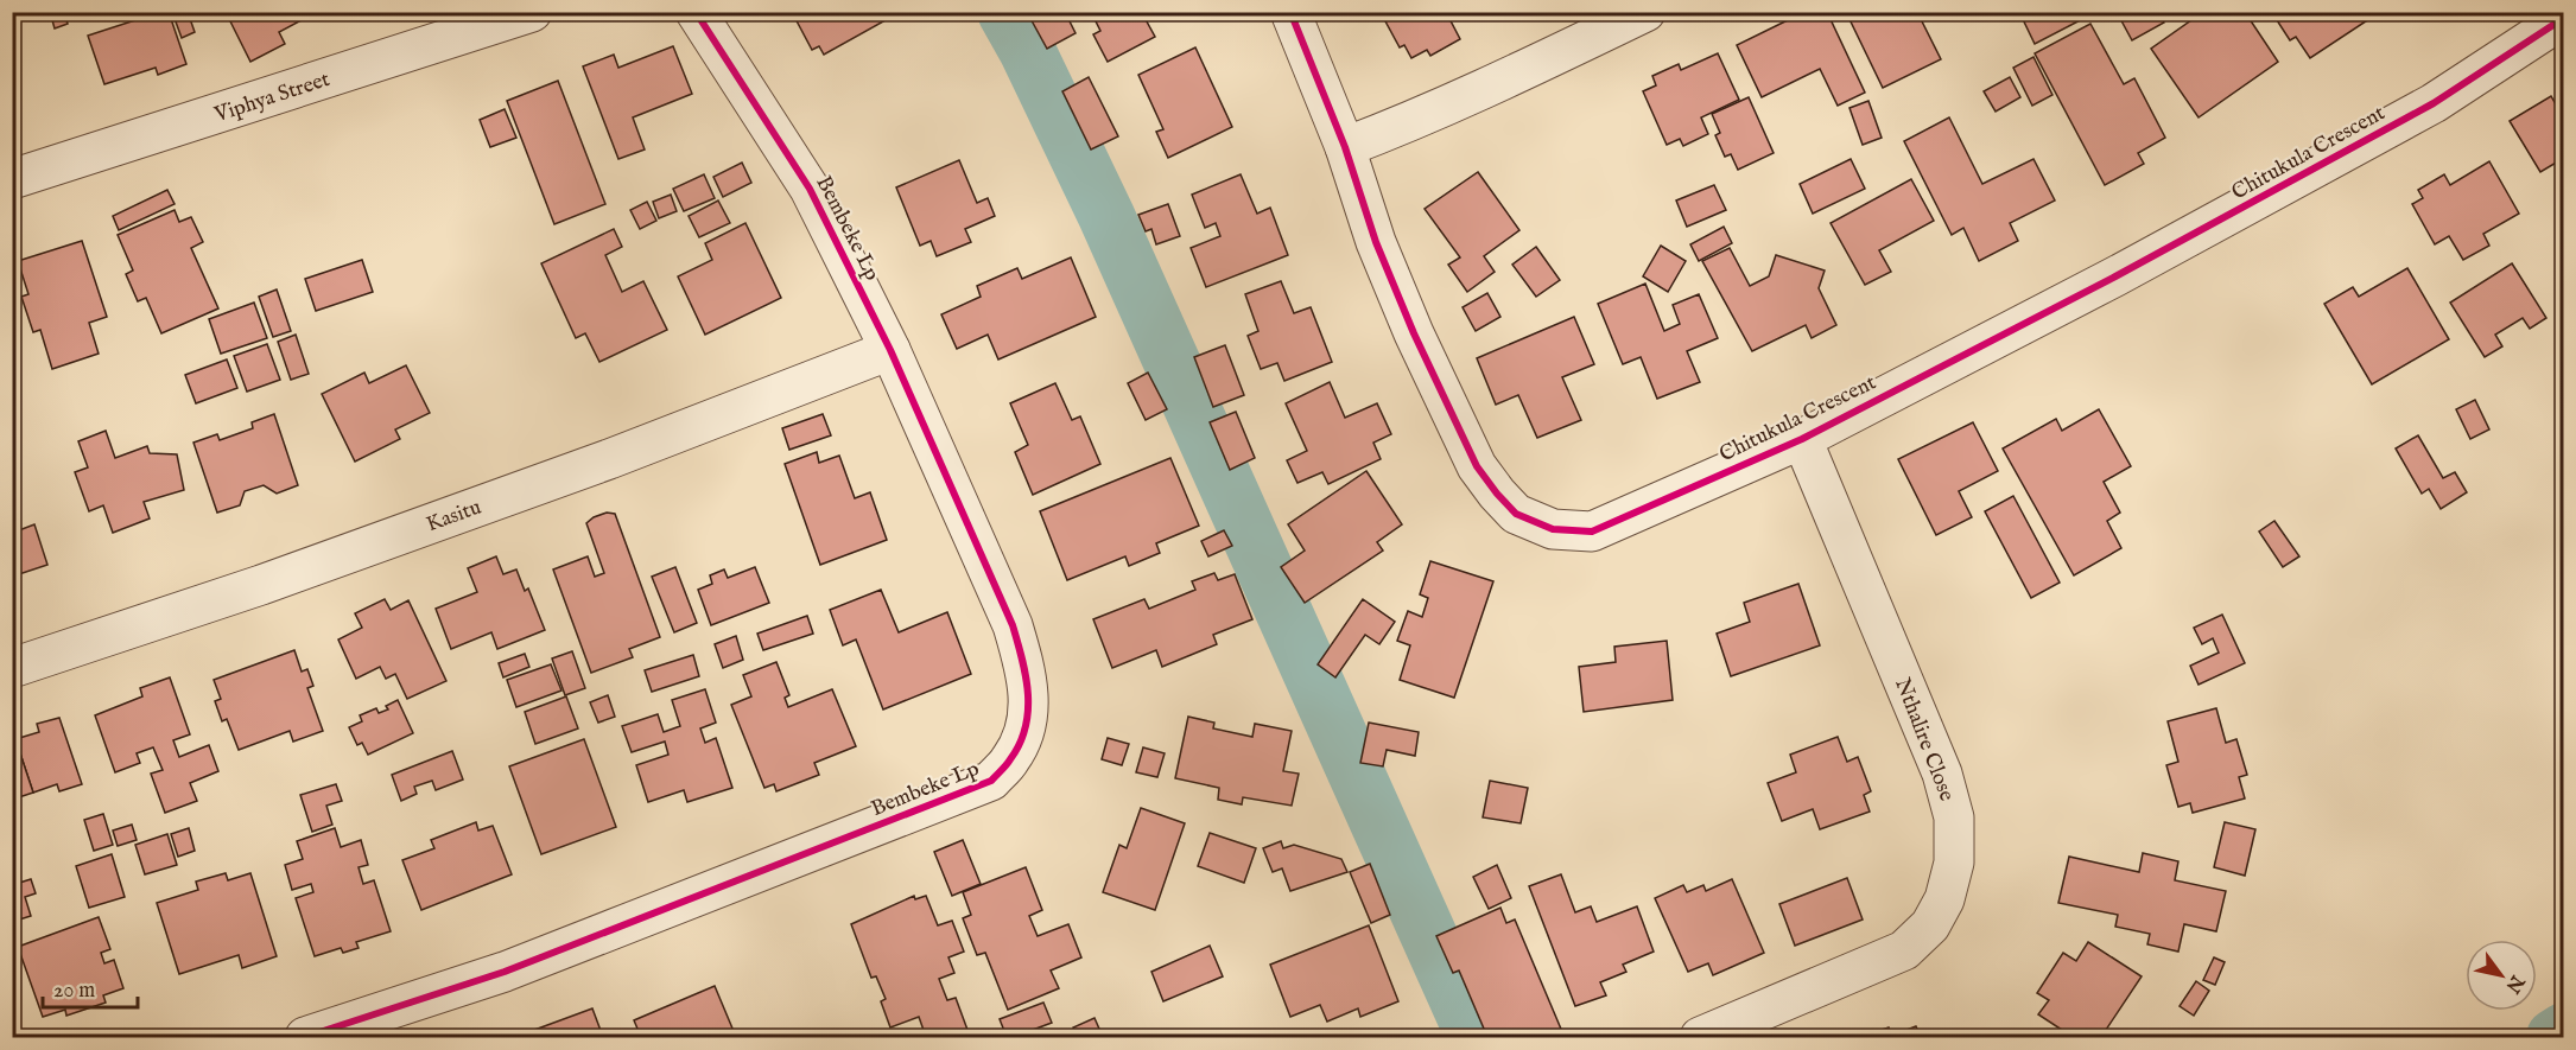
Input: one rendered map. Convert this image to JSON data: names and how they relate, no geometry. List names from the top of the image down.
{
  "streets": {
    "street": [
      "Viphya Street",
      "Chitukula Crescent",
      "Bembeke Lp",
      "Kasitu",
      "Nthalire Close"
    ]
  },
  "crossings": [
    ["Chitukula Crescent", "Nthalire Close"],
    ["Bembeke Lp", "Kasitu"]
  ],
  "scale_bar": "20 m",
  "north": "bottom right"
}
